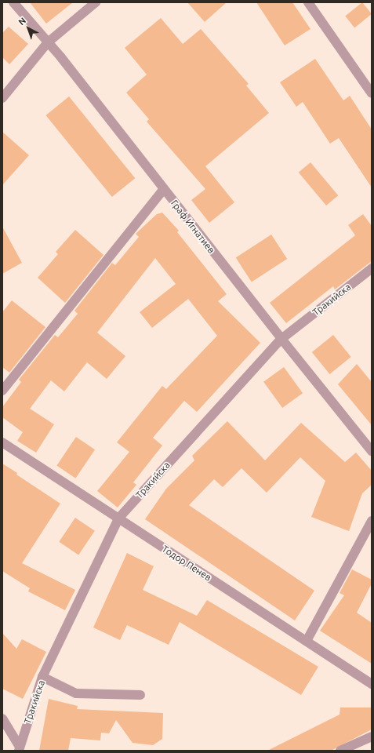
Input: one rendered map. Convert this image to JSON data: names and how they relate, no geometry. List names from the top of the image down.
{
  "streets": {
    "street": ["Граф Игнатиев", "Тракийска", "Тодор Пенев"]
  },
  "crossings": [
    ["Граф Игнатиев", "Тракийска"],
    ["Тракийска", "Тодор Пенев"]
  ],
  "north": "top left"
}
